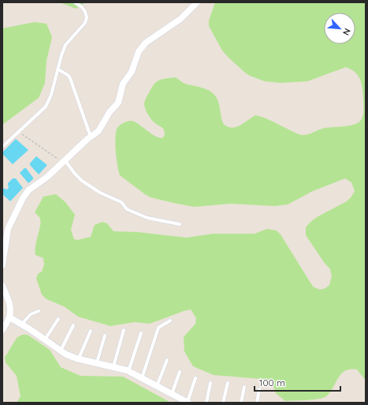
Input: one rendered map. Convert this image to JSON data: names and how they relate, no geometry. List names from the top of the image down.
{
  "scale_bar": "100 m",
  "north": "bottom right"
}
